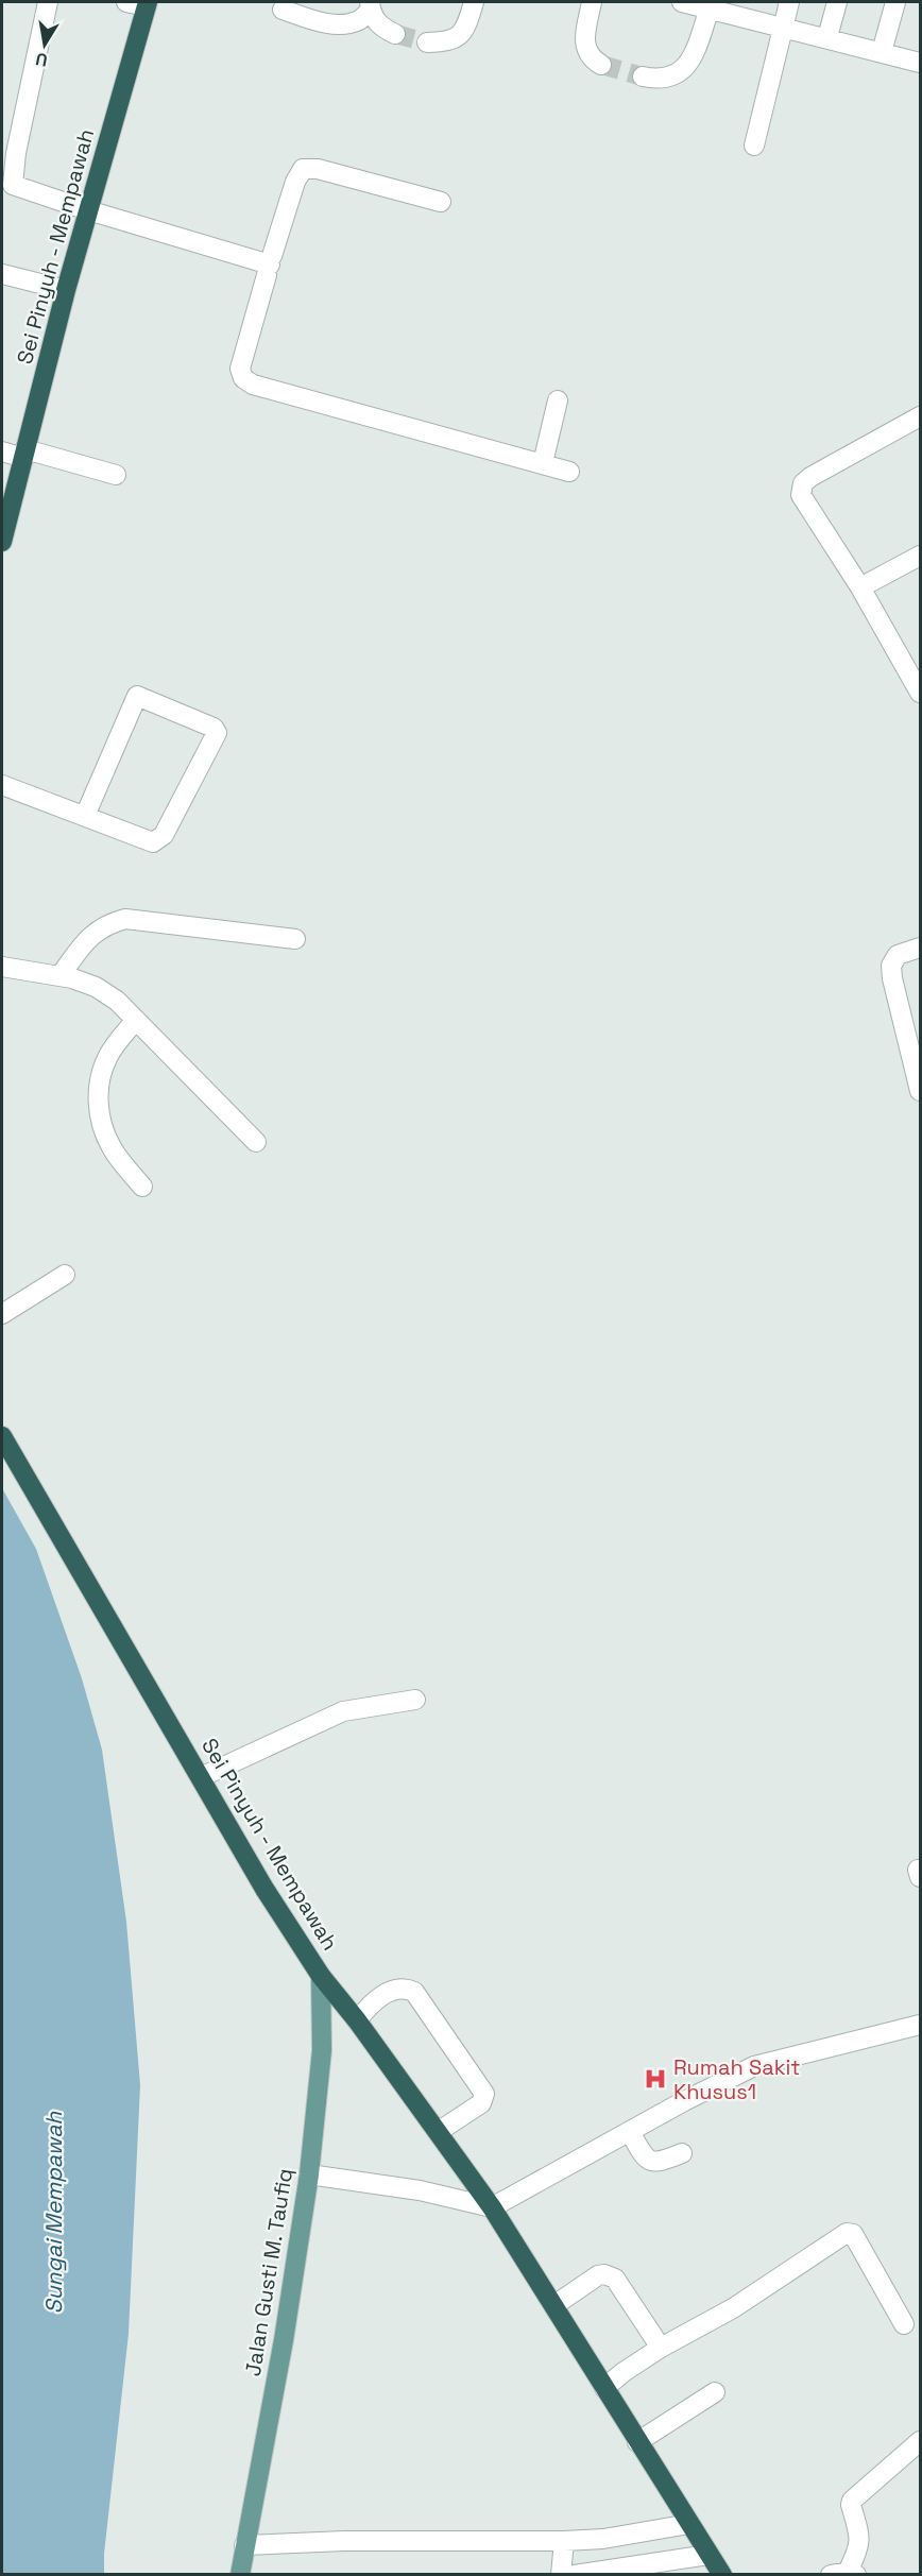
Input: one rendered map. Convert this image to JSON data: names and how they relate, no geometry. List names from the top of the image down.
{
  "streets": {
    "highway": ["Sei Pinyuh - Mempawah"],
    "main road": ["Jalan Gusti M. Taufiq"]
  },
  "crossings": [
    ["Sei Pinyuh - Mempawah", "Jalan Gusti M. Taufiq"]
  ],
  "water": ["Sungai Mempawah"],
  "places": {
    "hospital": ["Rumah Sakit Khusus1"]
  },
  "north": "bottom"
}
